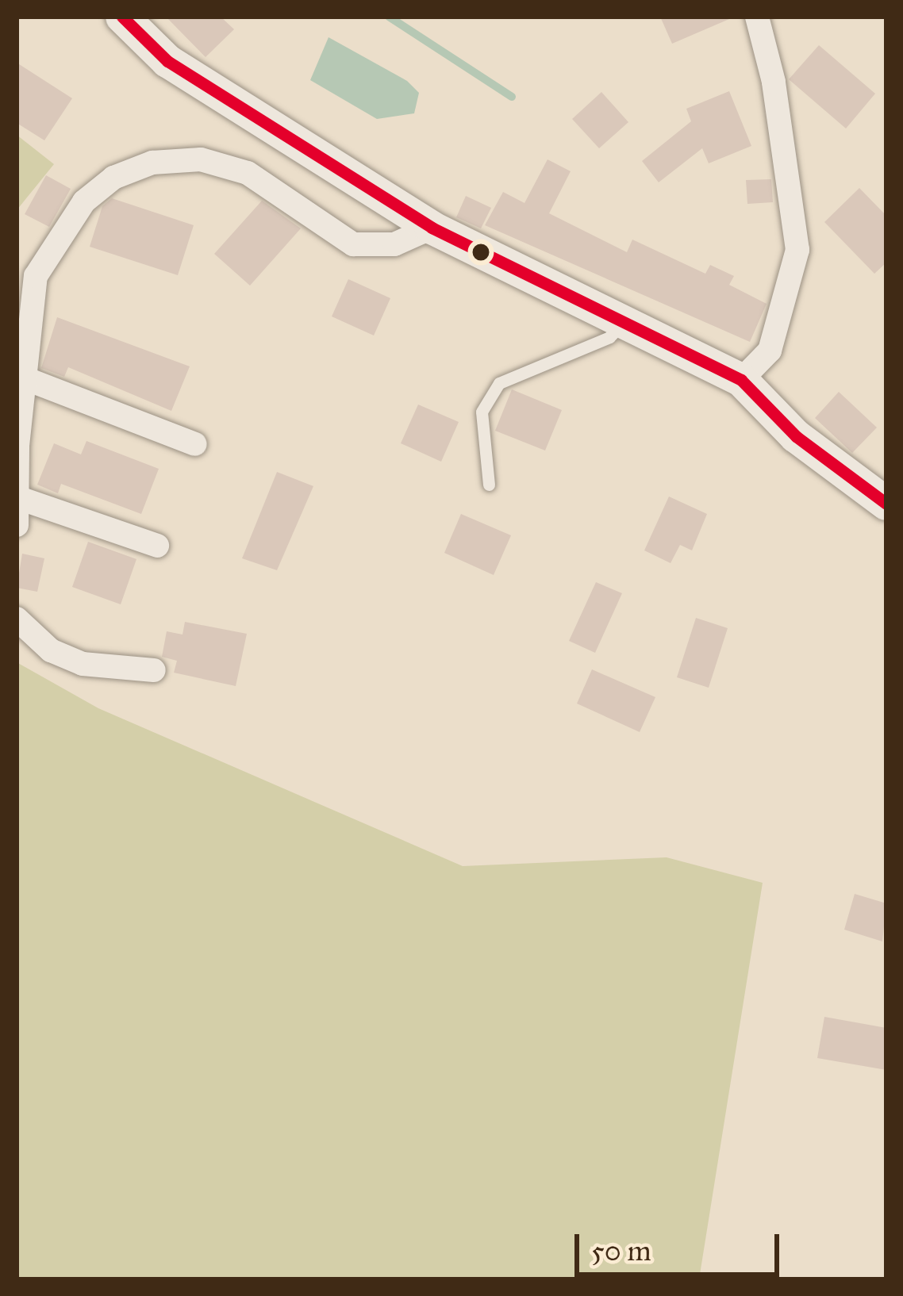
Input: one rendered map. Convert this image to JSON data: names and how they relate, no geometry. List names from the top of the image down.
{
  "scale_bar": "50 m"
}
